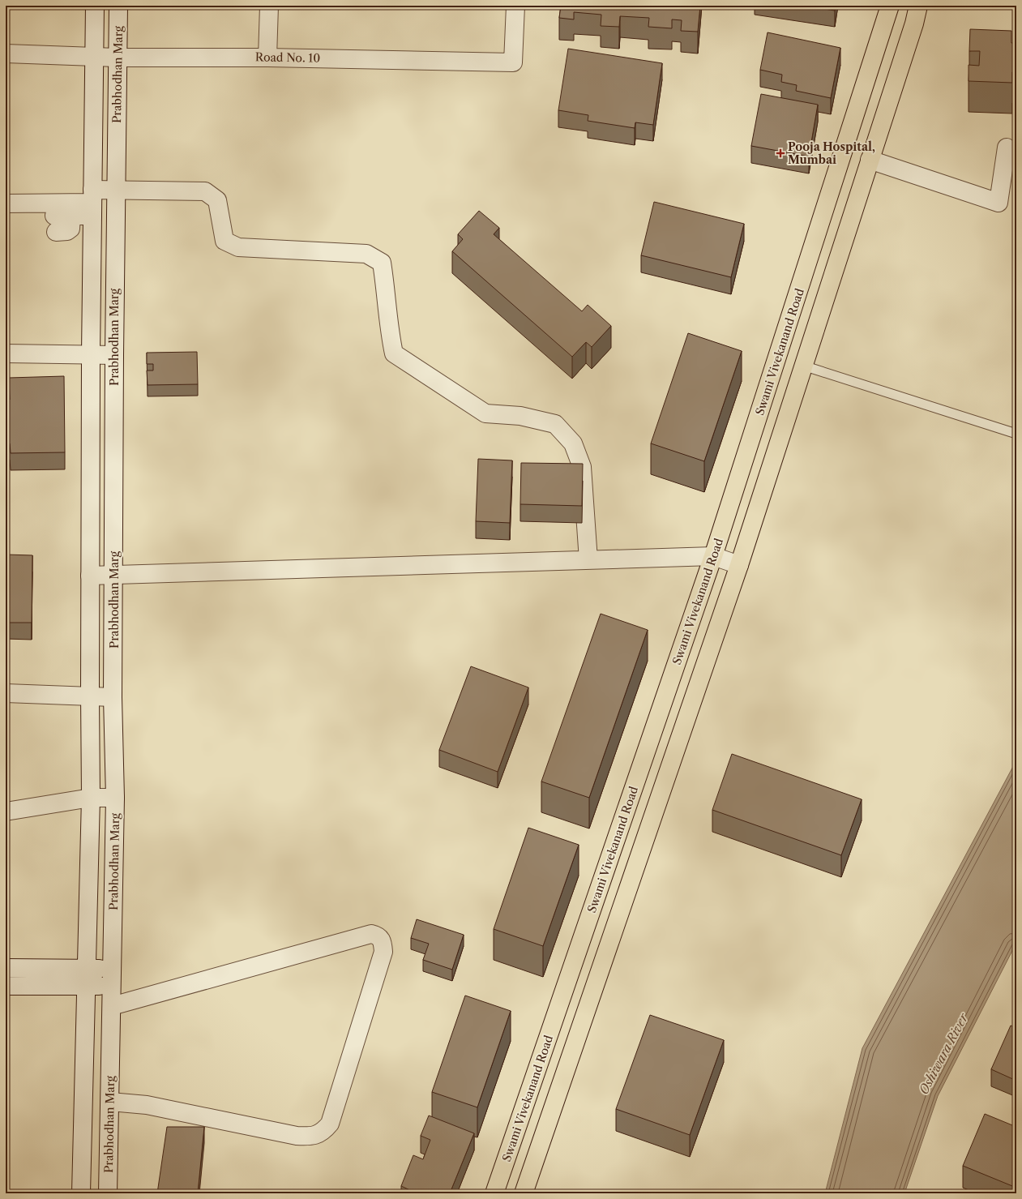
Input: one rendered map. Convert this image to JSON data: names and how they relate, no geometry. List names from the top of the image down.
{
  "streets": {
    "main road": ["Swami Vivekanand Road"],
    "street": ["Road No. 10", "Prabhodhan Marg"]
  },
  "crossings": [
    ["Road No. 10", "Prabhodhan Marg"]
  ],
  "water": ["Oshiwara River"],
  "places": {
    "health": ["Pooja Hospital, Mumbai"]
  }
}
